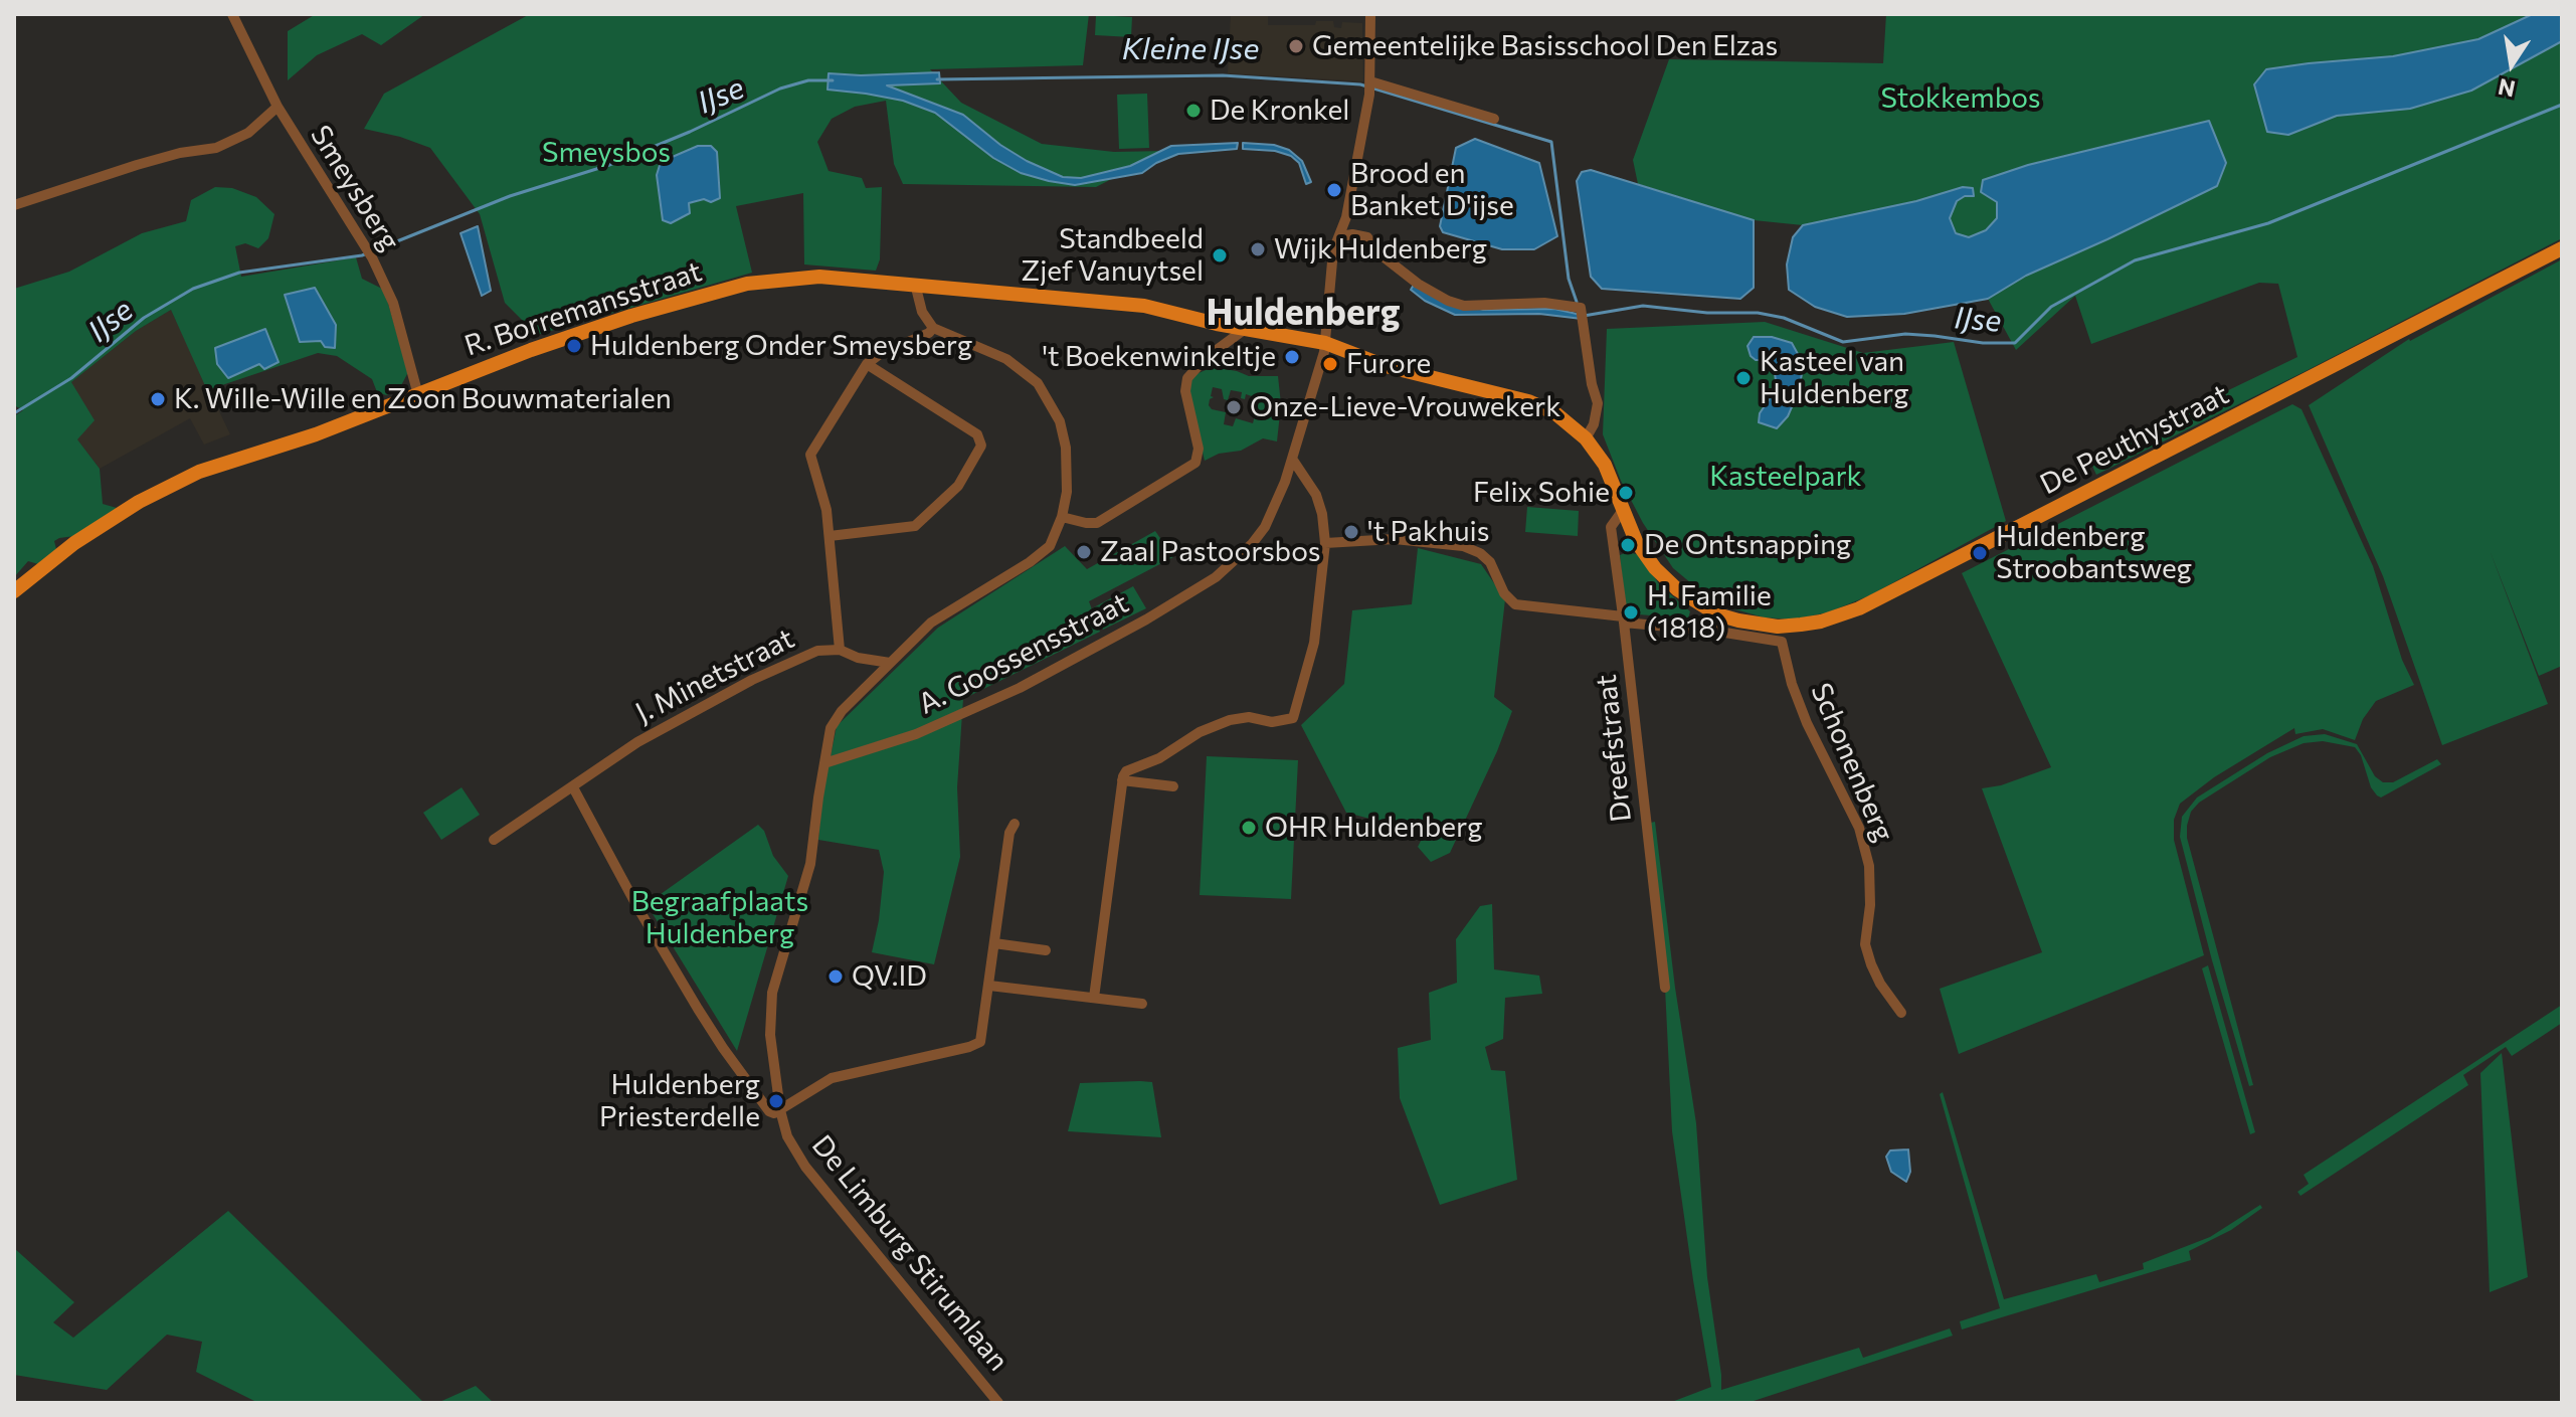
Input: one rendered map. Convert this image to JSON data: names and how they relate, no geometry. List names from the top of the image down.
{
  "streets": {
    "main road": ["R. Borremansstraat", "De Peuthystraat"],
    "street": [
      "Smeysberg",
      "A. Goossensstraat",
      "J. Minetstraat",
      "Dreefstraat",
      "Schonenberg",
      "De Limburg Stirumlaan"
    ]
  },
  "crossings": [
    ["Smeysberg", "R. Borremansstraat"],
    ["R. Borremansstraat", "De Peuthystraat"],
    ["R. Borremansstraat", "A. Goossensstraat"],
    ["De Peuthystraat", "A. Goossensstraat"],
    ["De Peuthystraat", "Dreefstraat"],
    ["A. Goossensstraat", "De Limburg Stirumlaan"],
    ["J. Minetstraat", "De Limburg Stirumlaan"]
  ],
  "districts": ["Huldenberg"],
  "water": ["Kleine IJse", "IJse"],
  "parks": [
    "Stokkembos",
    "Smeysbos",
    "Kasteelpark",
    "Begraafplaats Huldenberg"
  ],
  "places": [
    "Gemeentelijke Basisschool Den Elzas",
    "De Kronkel",
    "Brood en Banket D'ijse",
    "Wijk Huldenberg",
    "Standbeeld Zjef Vanuytsel",
    "Huldenberg Onder Smeysberg",
    "'t Boekenwinkeltje",
    "Furore",
    "Kasteel van Huldenberg",
    "K. Wille-Wille en Zoon Bouwmaterialen",
    "Onze-Lieve-Vrouwekerk",
    "Felix Sohie",
    "'t Pakhuis",
    "De Ontsnapping",
    "Zaal Pastoorsbos",
    "Huldenberg Stroobantsweg",
    "H. Familie (1818)",
    "OHR Huldenberg",
    "QV.ID",
    "Huldenberg Priesterdelle"
  ],
  "north": "bottom"
}
